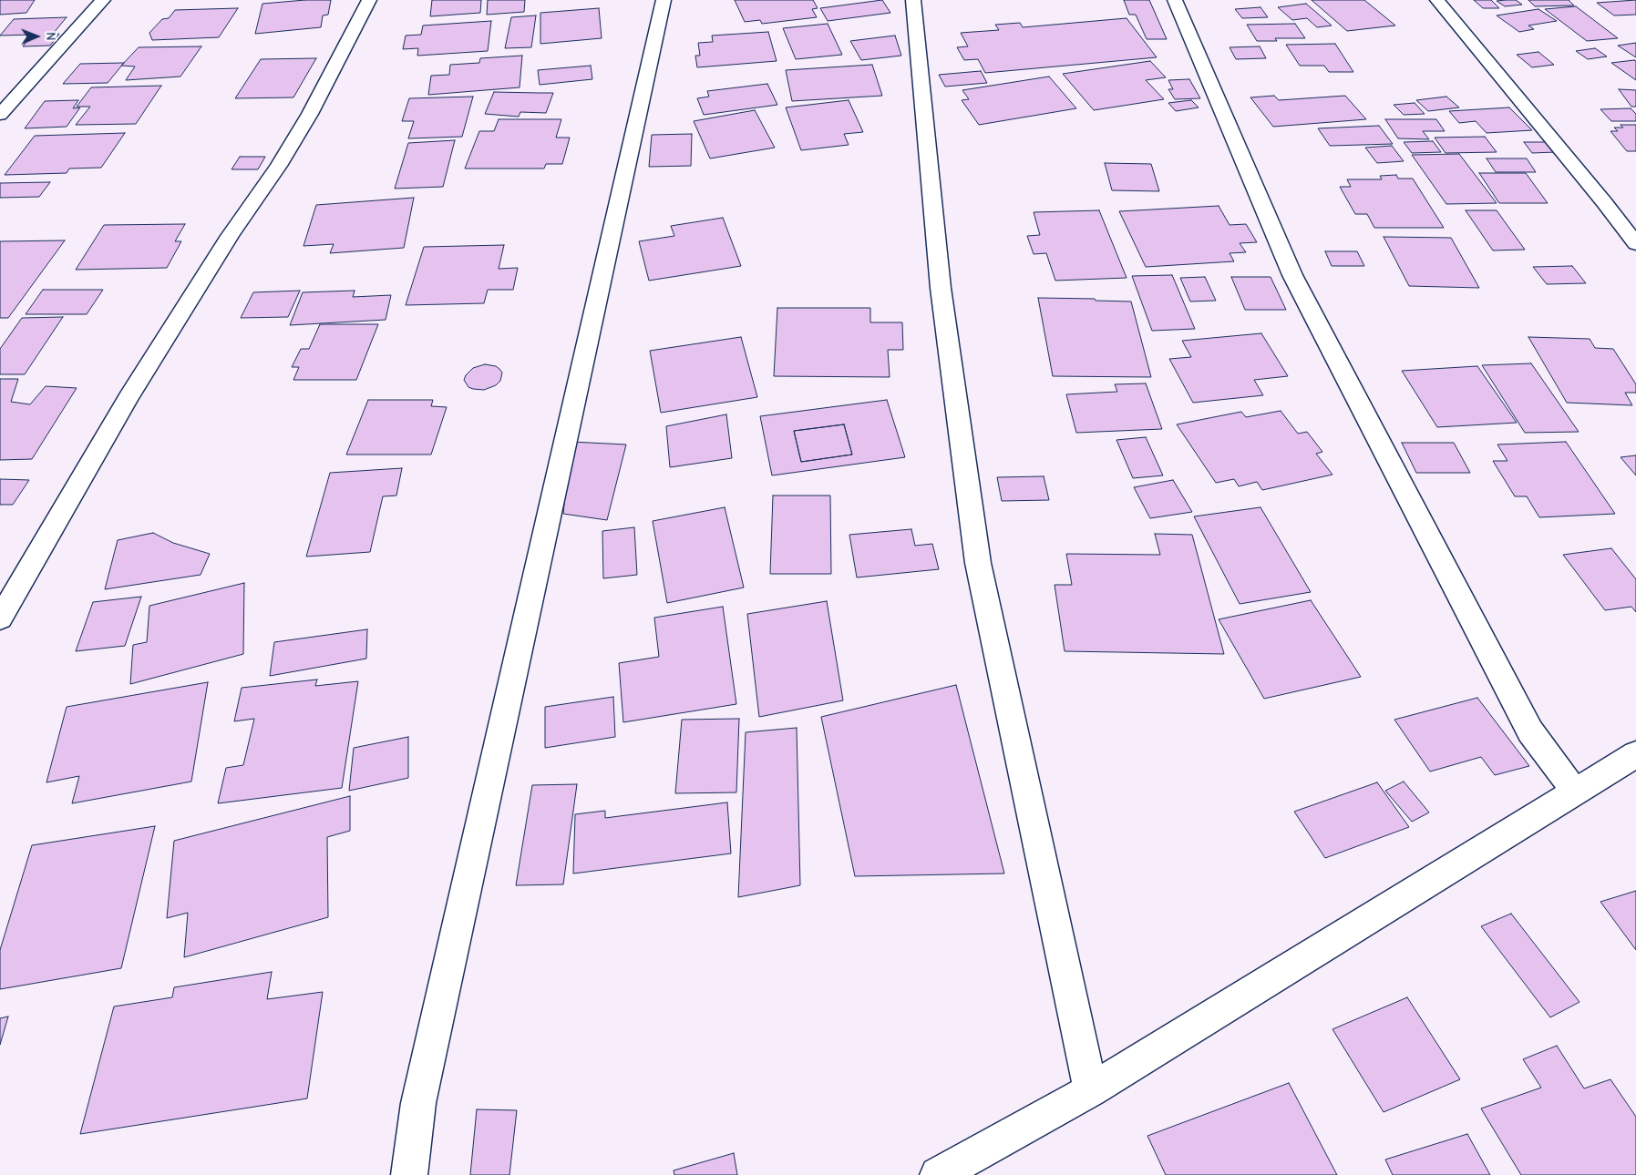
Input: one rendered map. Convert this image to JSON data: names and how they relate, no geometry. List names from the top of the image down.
{
  "north": "right"
}
